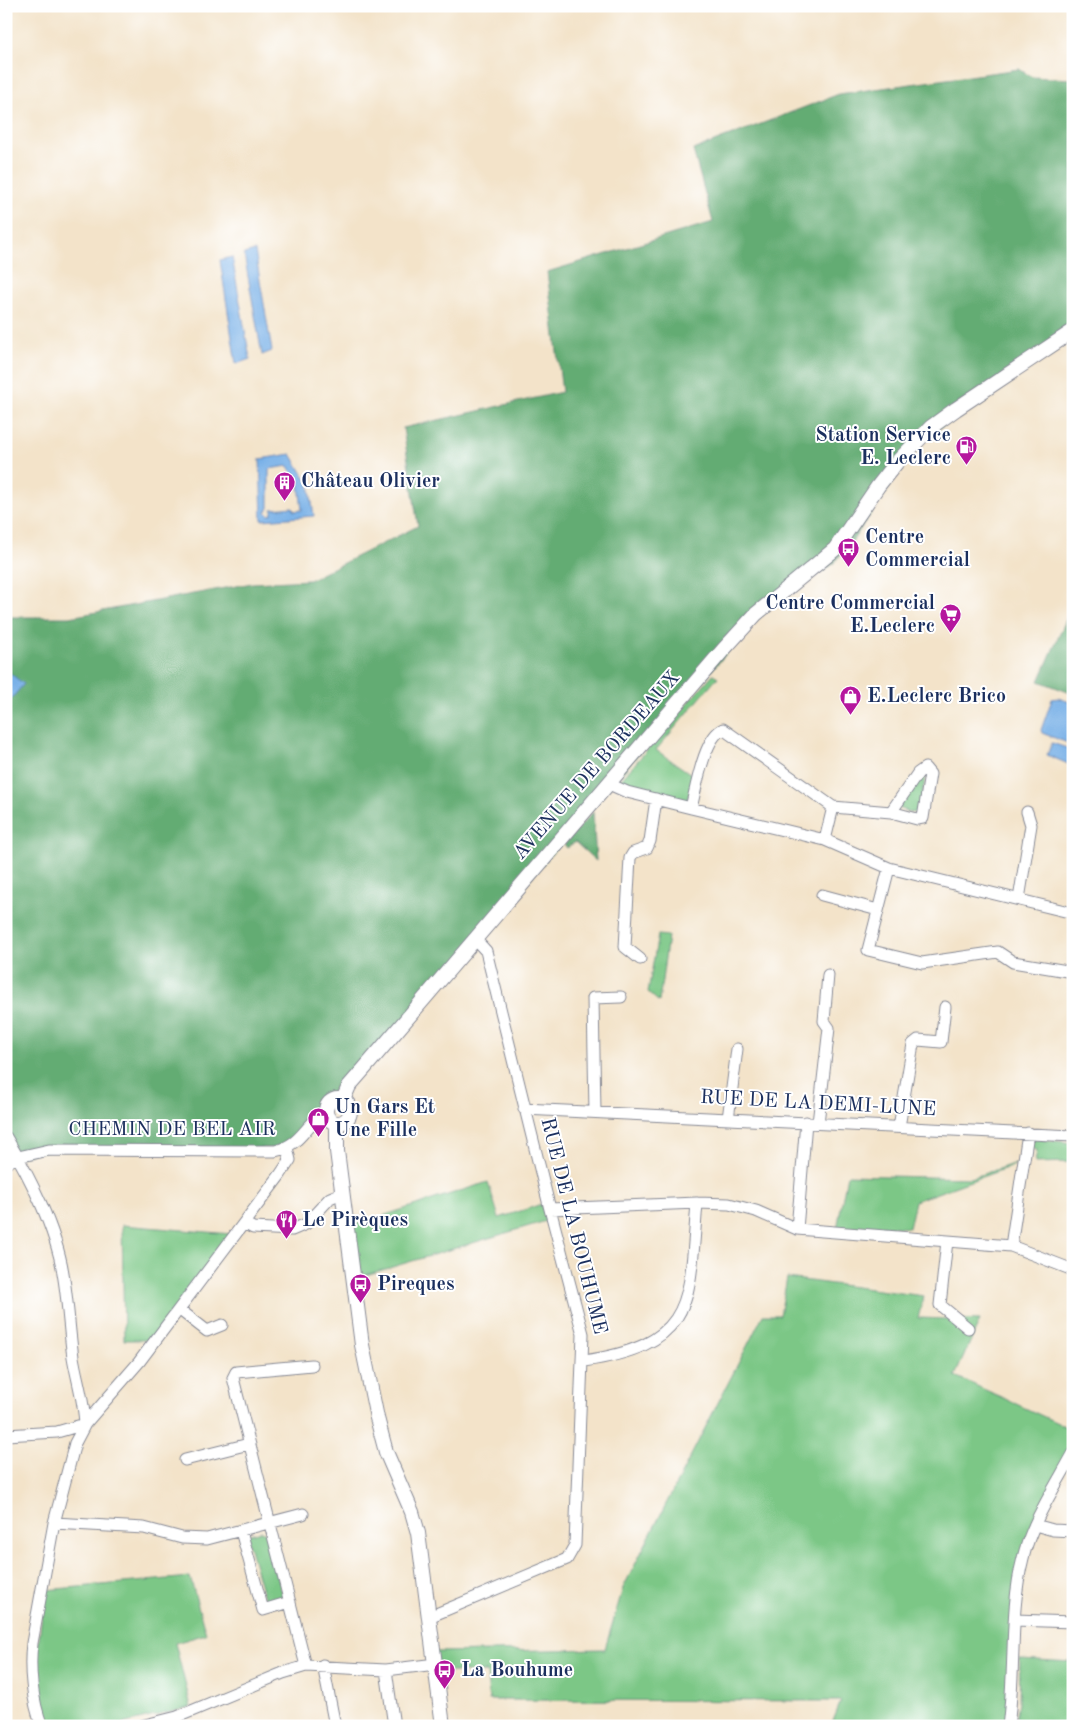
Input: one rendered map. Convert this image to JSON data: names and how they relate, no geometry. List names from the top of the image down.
{
  "streets": {
    "main road": ["AVENUE DE BORDEAUX"],
    "street": ["RUE DE LA DEMI-LUNE", "CHEMIN DE BEL AIR", "RUE DE LA BOUHUME"]
  },
  "crossings": [
    ["AVENUE DE BORDEAUX", "CHEMIN DE BEL AIR"],
    ["AVENUE DE BORDEAUX", "RUE DE LA BOUHUME"],
    ["RUE DE LA DEMI-LUNE", "RUE DE LA BOUHUME"]
  ],
  "places": {
    "fuel station": ["Station Service E. Leclerc"],
    "building": ["Château Olivier"],
    "bus stop": ["Centre Commercial", "Pireques", "La Bouhume"],
    "supermarket": ["Centre Commercial E.Leclerc"],
    "shop": ["E.Leclerc Brico", "Un Gars Et Une Fille"],
    "restaurant": ["Le Pirèques"]
  }
}
